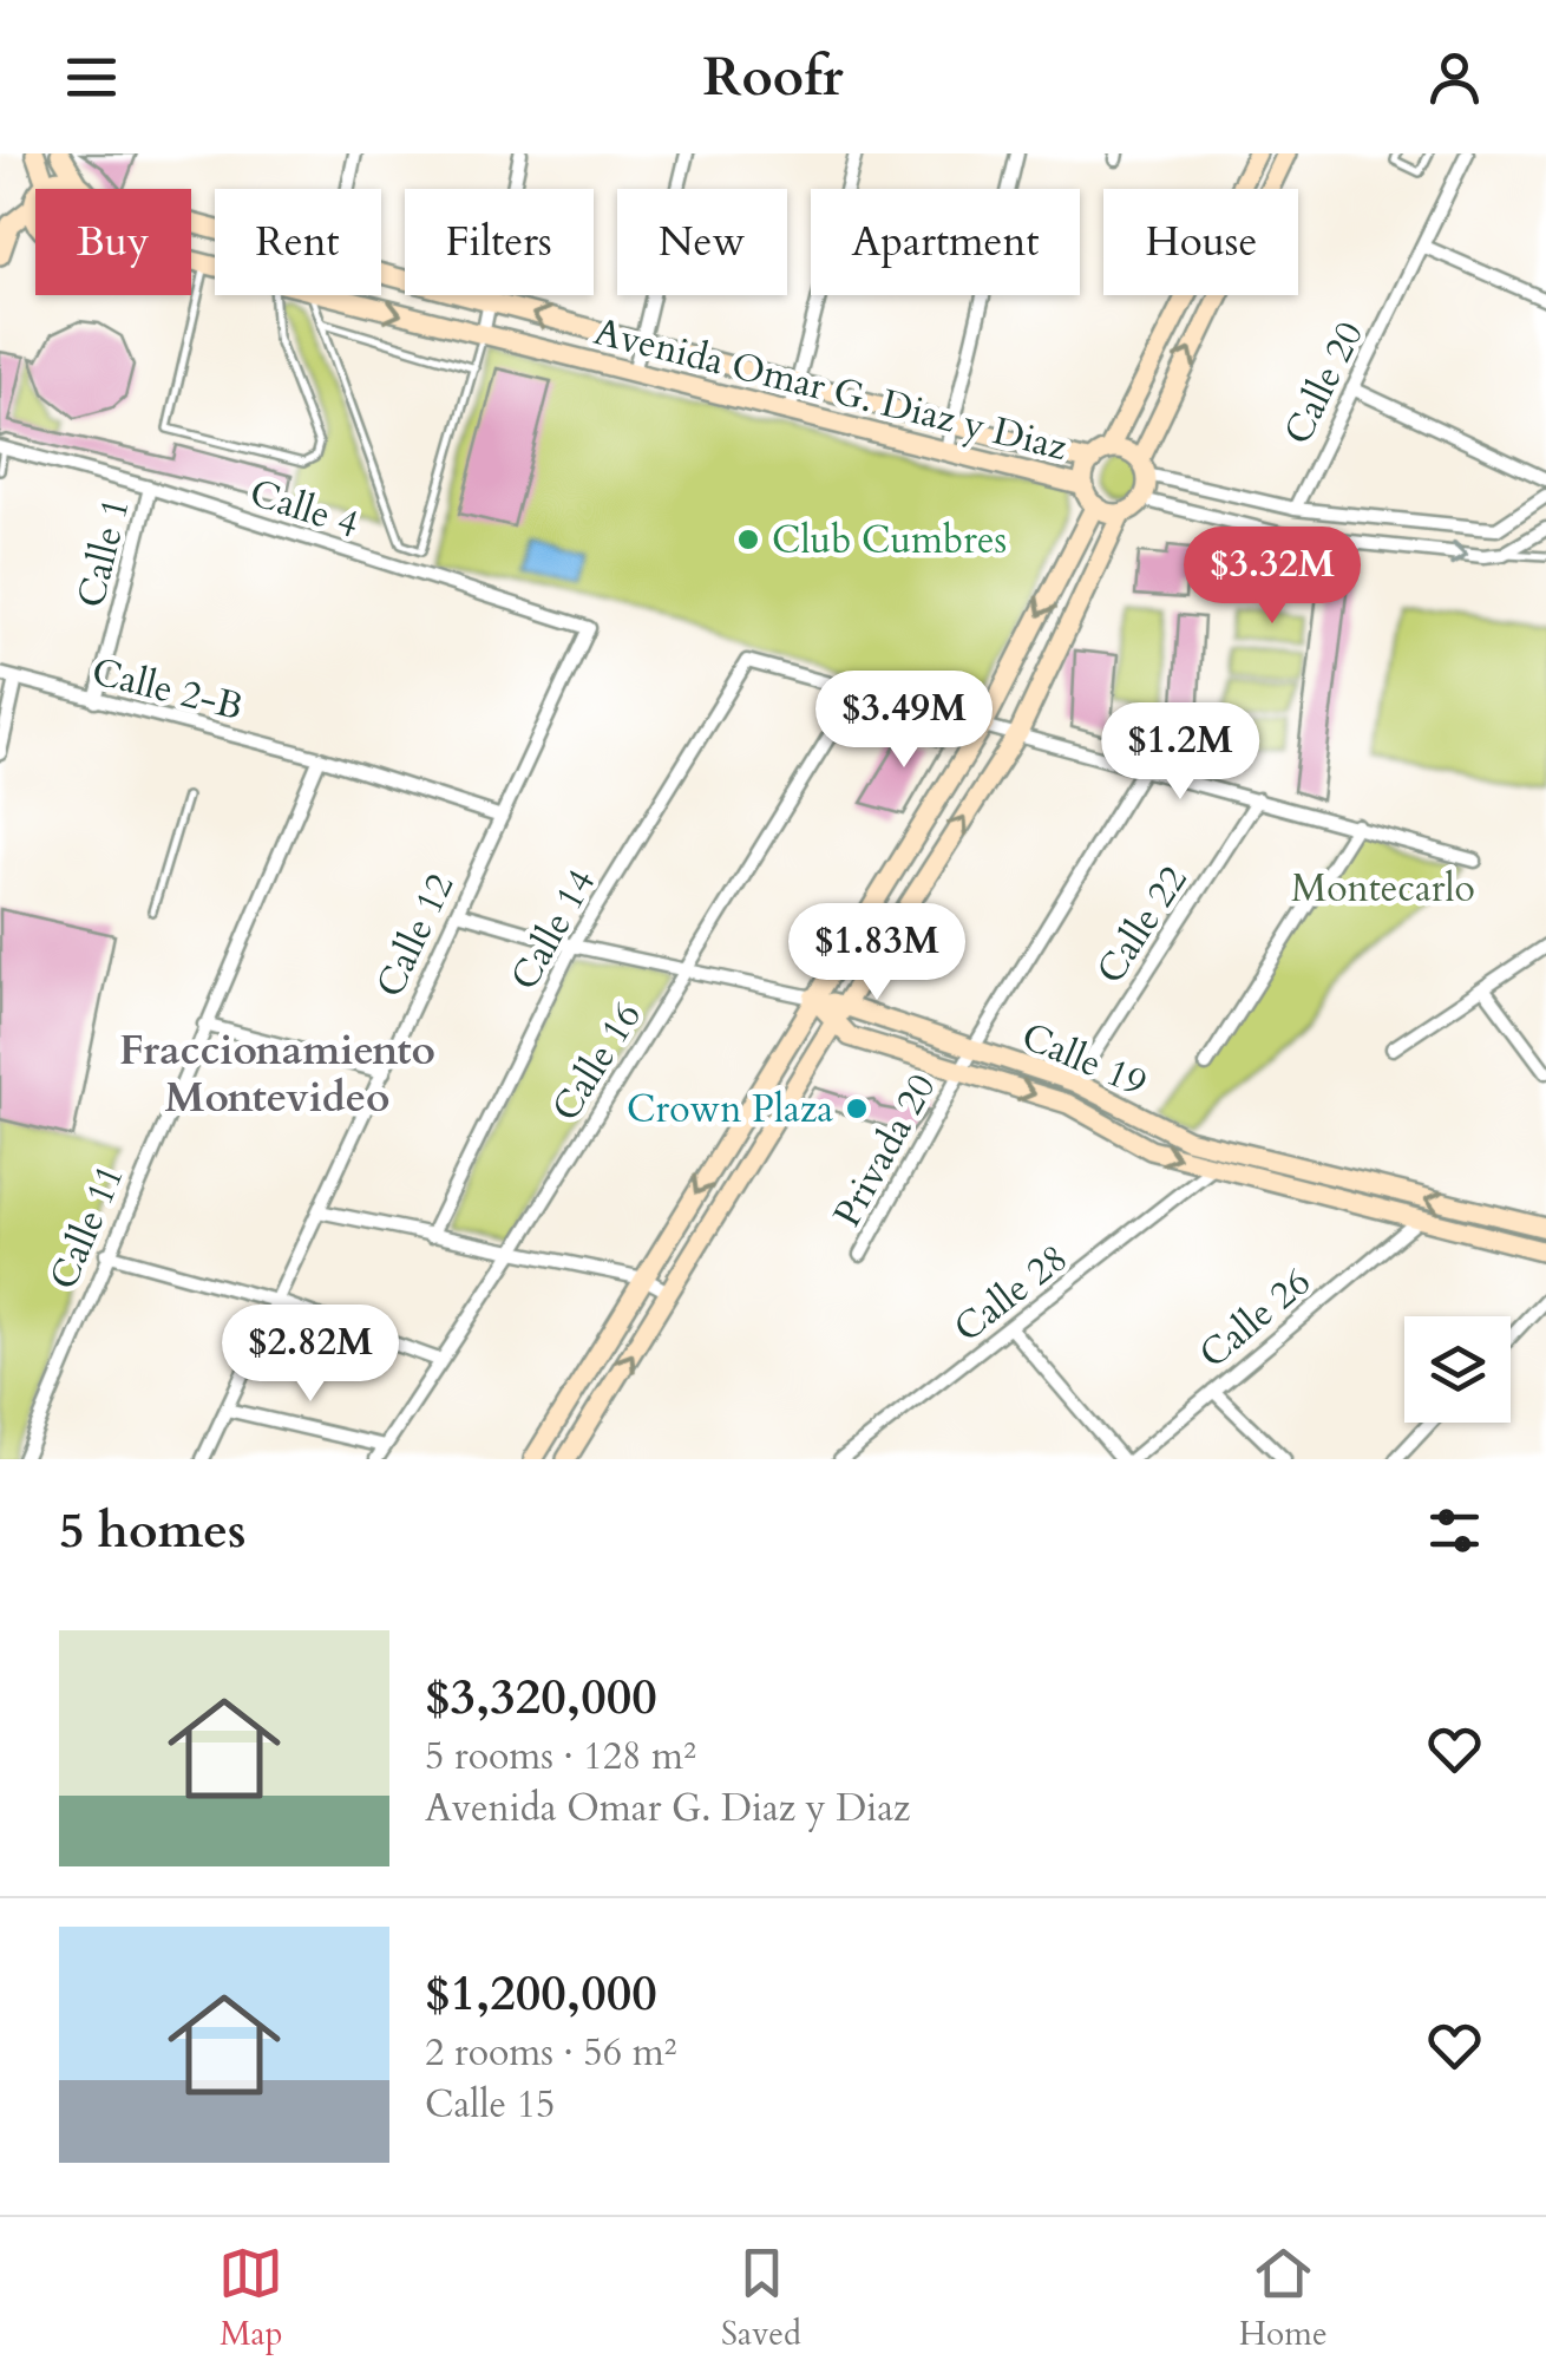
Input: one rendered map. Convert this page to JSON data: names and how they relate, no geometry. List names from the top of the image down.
{
  "streets": {
    "street": [
      "Calle 20",
      "Avenida Omar G. Diaz y Diaz",
      "Calle 4",
      "Calle 1",
      "Calle 2-B",
      "Calle 22",
      "Calle 14",
      "Calle 12",
      "Calle 19",
      "Calle 16",
      "Privada 20",
      "Calle 11",
      "Calle 28",
      "Calle 26"
    ]
  },
  "crossings": [
    ["Calle 4", "Calle 1"],
    ["Calle 4", "Calle 12"],
    ["Calle 1", "Calle 2-B"],
    ["Calle 2-B", "Calle 11"],
    ["Calle 22", "Calle 19"],
    ["Calle 14", "Calle 16"],
    ["Calle 19", "Privada 20"],
    ["Calle 19", "Calle 28"],
    ["Calle 19", "Calle 26"]
  ],
  "districts": ["Fraccionamiento Montevideo"],
  "parks": ["Montecarlo"],
  "places": ["Club Cumbres", "Crown Plaza"],
  "page": {
    "header": "Roofr",
    "chip": [
      "Buy",
      "Rent",
      "Filters",
      "New",
      "Apartment",
      "House"
    ],
    "price": [
      "$3.32M",
      "$3.49M",
      "$1.2M",
      "$1.83M",
      "$2.82M"
    ],
    "heading": "5 homes",
    "list": [
      {
        "name": "$3,320,000",
        "note": "5 rooms · 128 m² · Avenida Omar G. Diaz y Diaz"
      },
      {
        "name": "$1,200,000",
        "note": "2 rooms · 56 m² · Calle 15"
      }
    ],
    "tabs": ["Map", "Saved", "Home"]
  }
}
